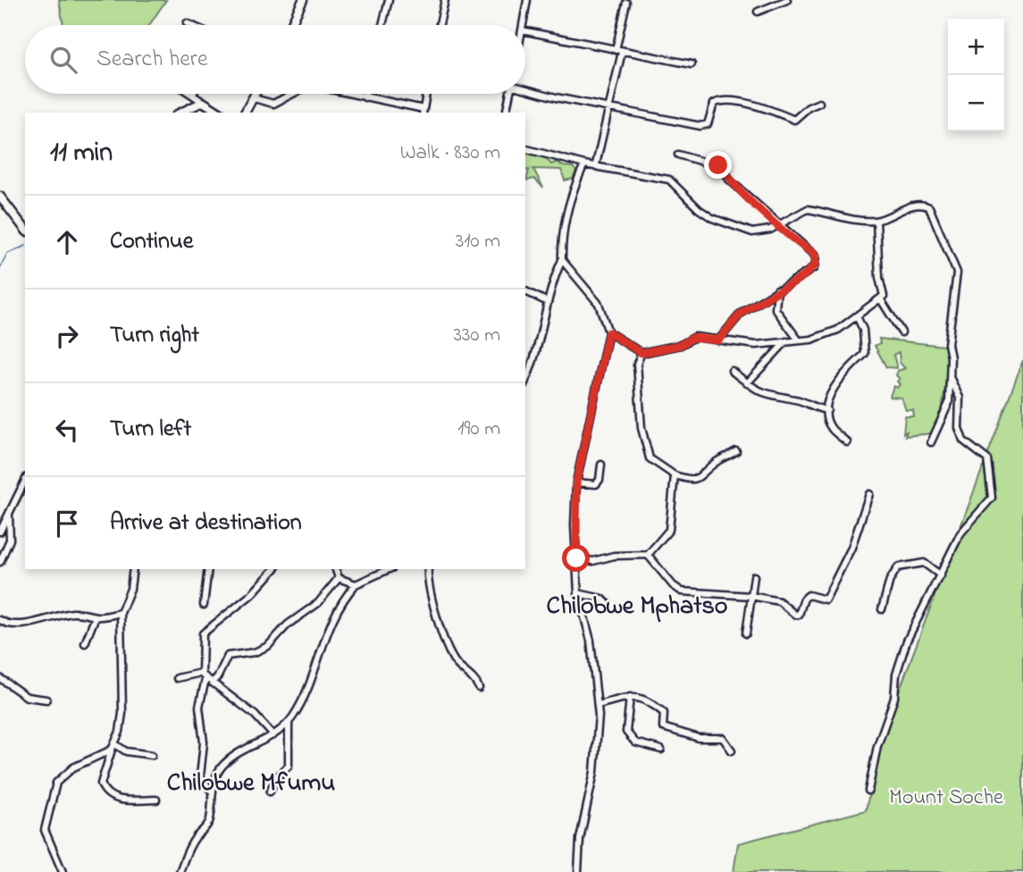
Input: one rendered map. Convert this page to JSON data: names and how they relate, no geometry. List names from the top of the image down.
{
  "districts": ["Chilobwe Mphatso", "Chilobwe Mfumu"],
  "parks": ["Mount Soche"],
  "page": {
    "map_buttons": ["+", "−"],
    "search": "Search here",
    "heading": ["11 min", "Walk · 830 m"],
    "list": [
      ["Continue", "310 m"],
      ["Turn right", "330 m"],
      ["Turn left", "190 m"],
      "Arrive at destination"
    ]
  }
}
